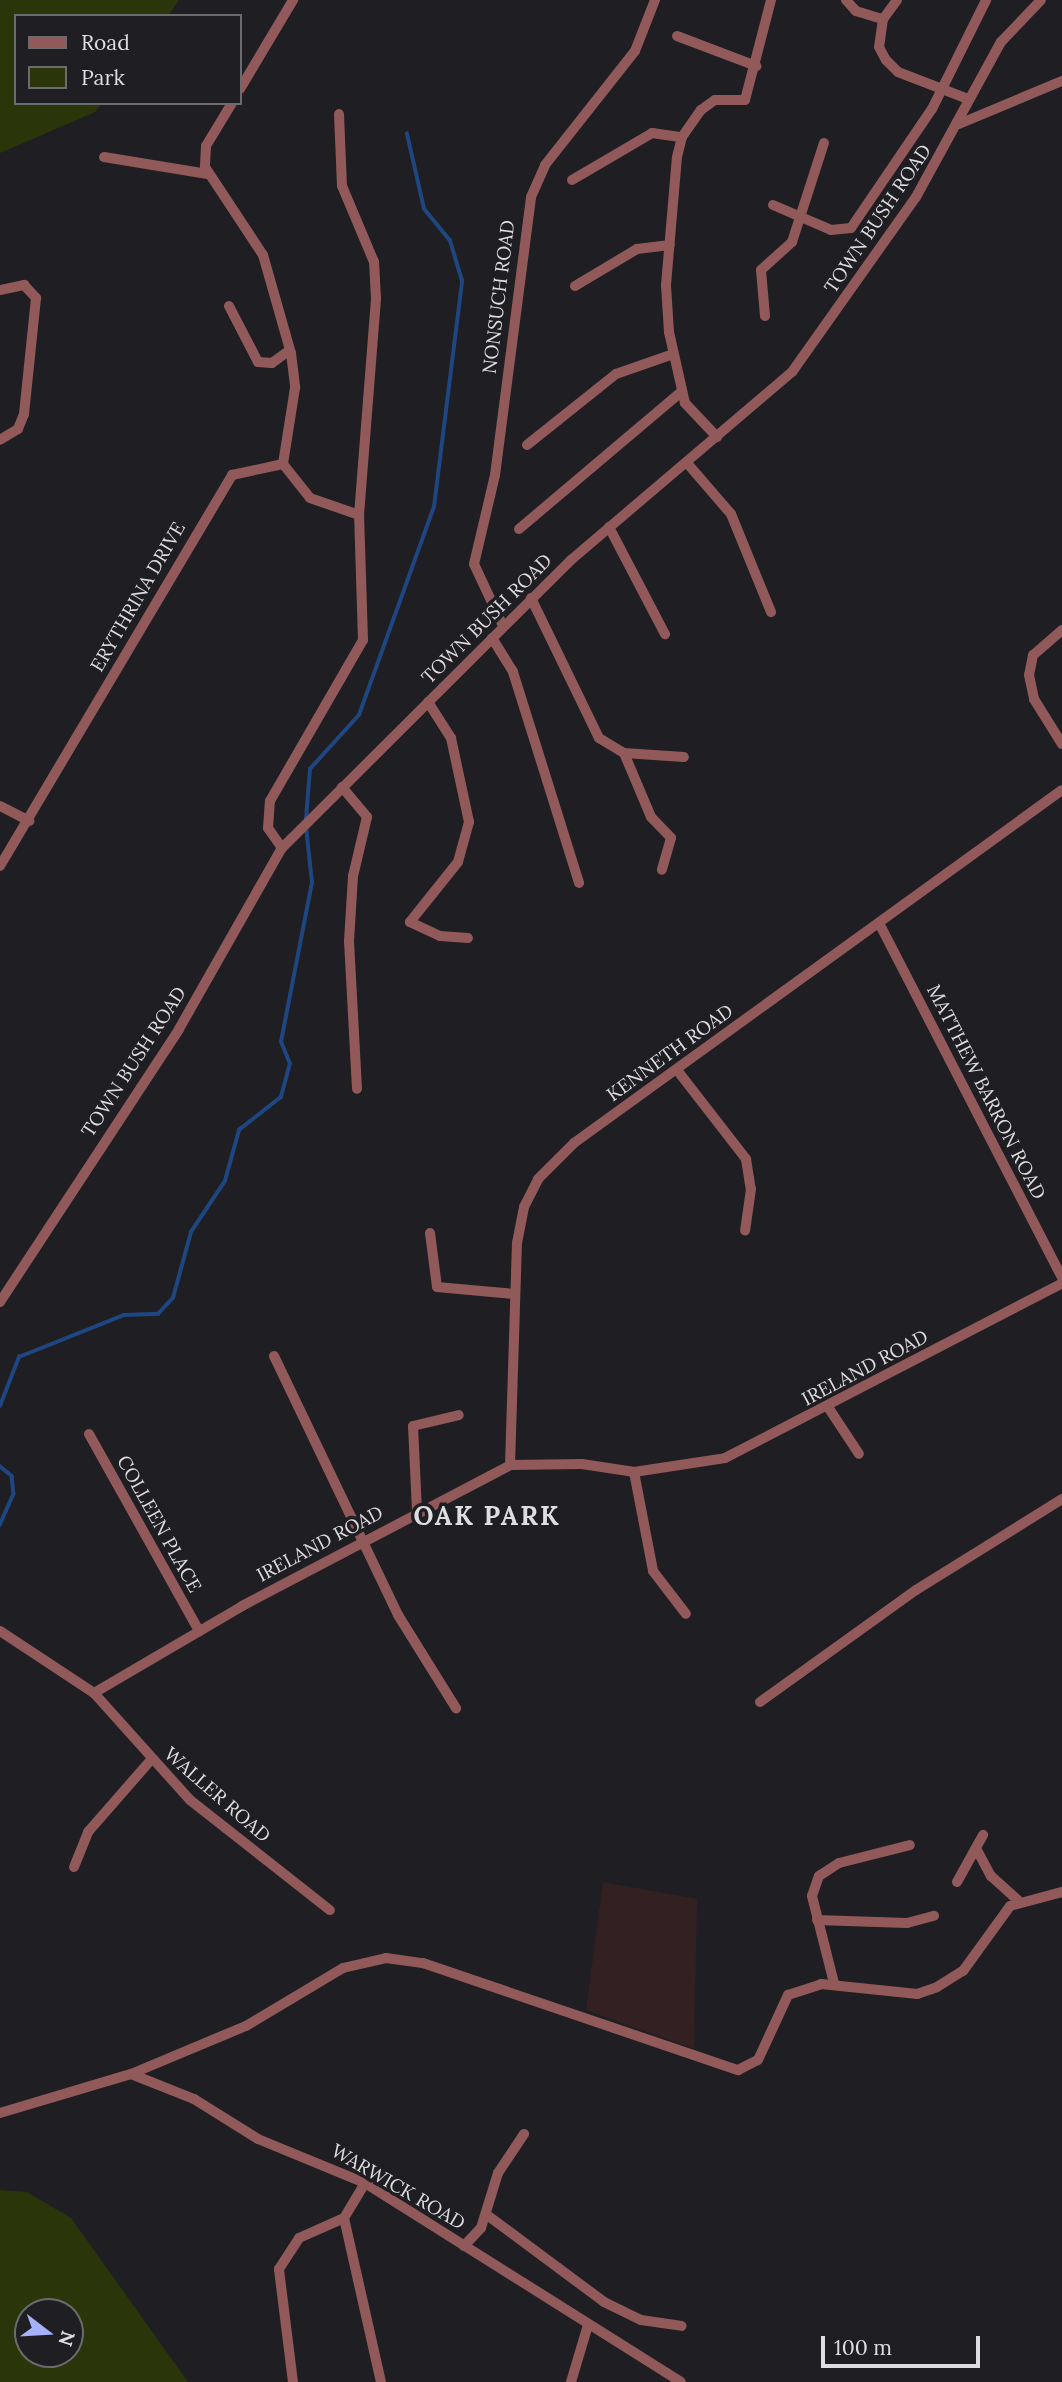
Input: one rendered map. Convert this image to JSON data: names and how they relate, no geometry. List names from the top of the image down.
{
  "streets": {
    "street": [
      "TOWN BUSH ROAD",
      "NONSUCH ROAD",
      "ERYTHRINA DRIVE",
      "KENNETH ROAD",
      "MATTHEW BARRON ROAD",
      "IRELAND ROAD",
      "COLLEEN PLACE",
      "WALLER ROAD",
      "WARWICK ROAD"
    ]
  },
  "crossings": [
    ["TOWN BUSH ROAD", "NONSUCH ROAD"],
    ["KENNETH ROAD", "MATTHEW BARRON ROAD"],
    ["KENNETH ROAD", "IRELAND ROAD"],
    ["IRELAND ROAD", "COLLEEN PLACE"],
    ["IRELAND ROAD", "WALLER ROAD"]
  ],
  "districts": ["OAK PARK"],
  "legend": ["Road", "Park"],
  "scale_bar": "100 m",
  "north": "right"
}
